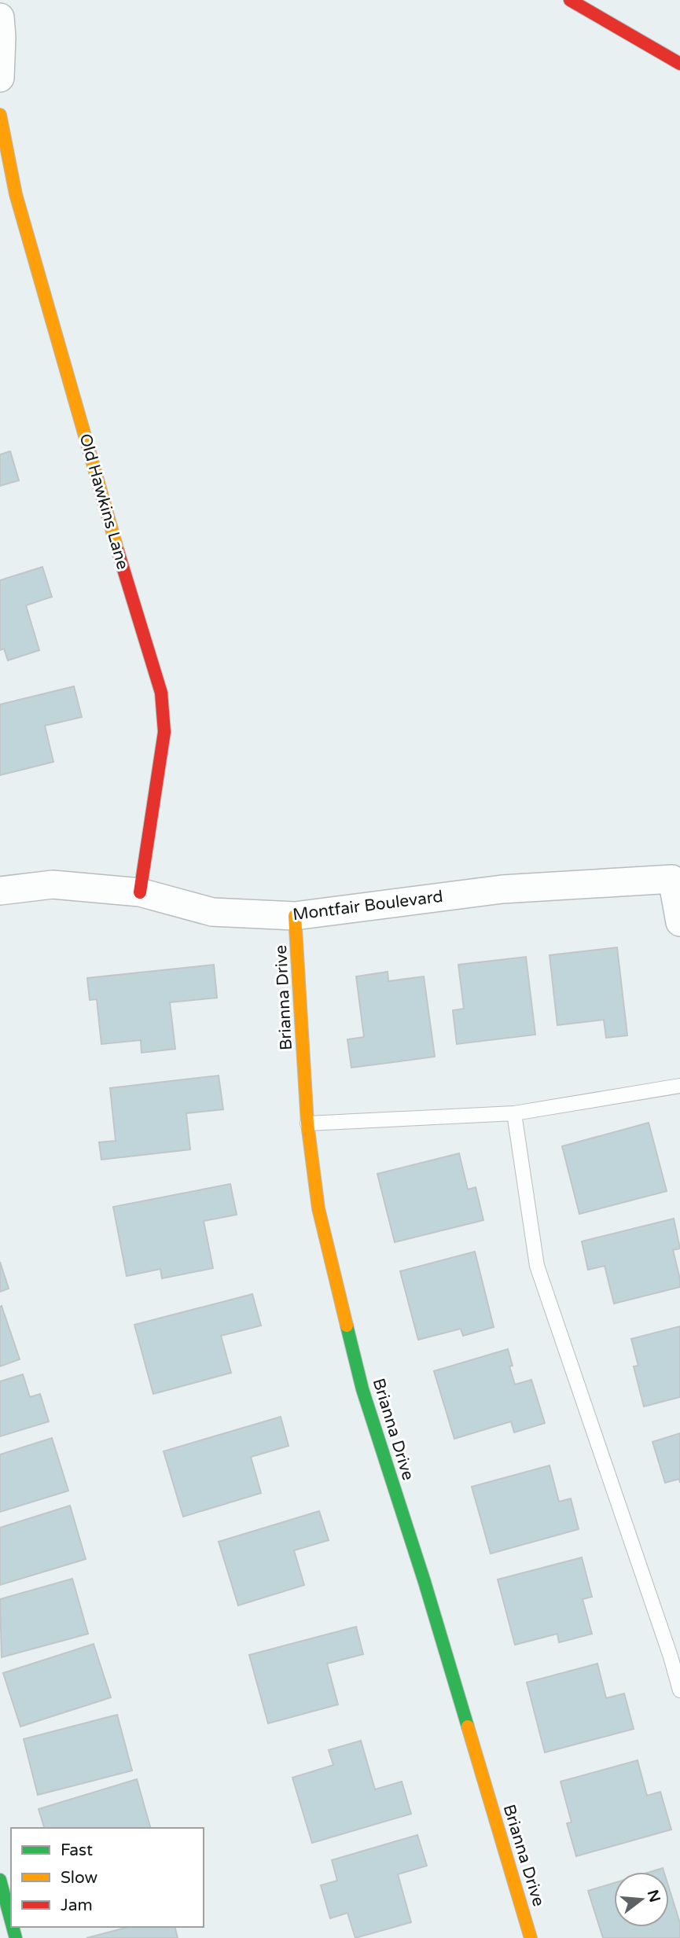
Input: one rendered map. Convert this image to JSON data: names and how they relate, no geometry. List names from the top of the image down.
{
  "streets": {
    "street": ["Old Hawkins Lane", "Montfair Boulevard", "Brianna Drive"]
  },
  "crossings": [
    ["Old Hawkins Lane", "Montfair Boulevard"],
    ["Montfair Boulevard", "Brianna Drive"]
  ],
  "legend": ["Fast", "Slow", "Jam"],
  "north": "right"
}
